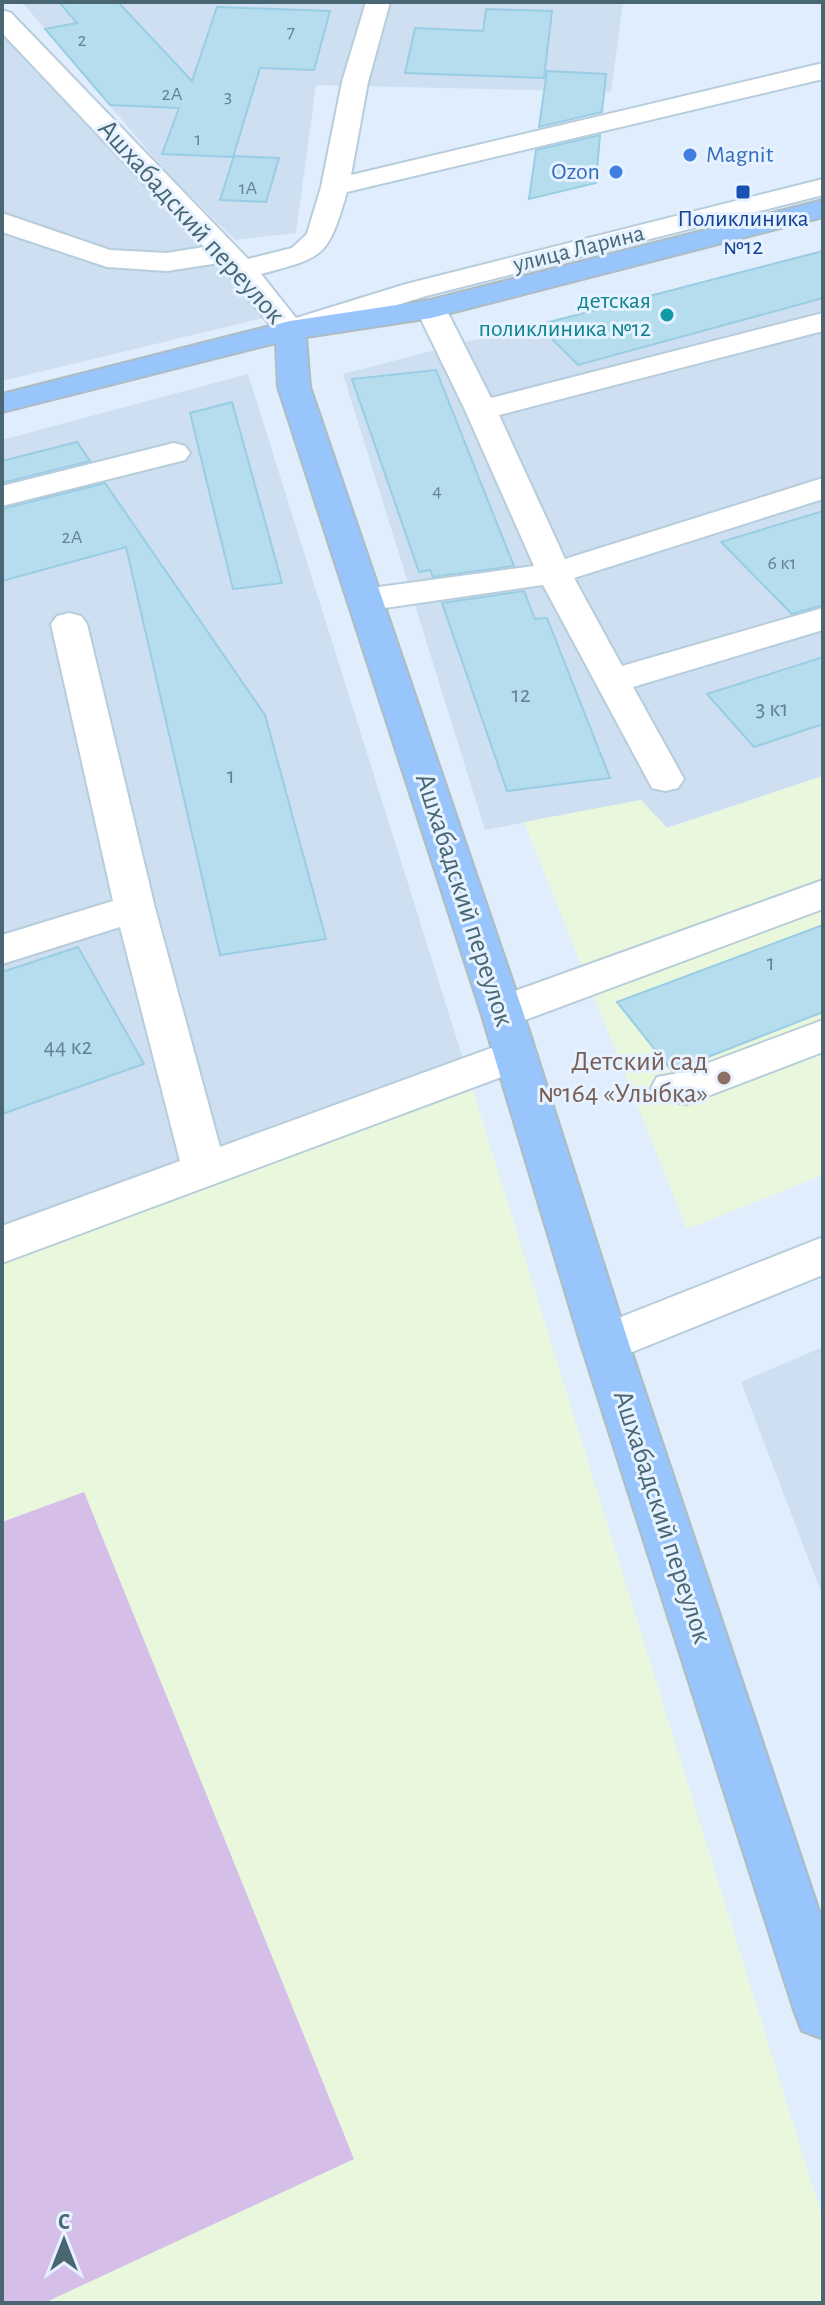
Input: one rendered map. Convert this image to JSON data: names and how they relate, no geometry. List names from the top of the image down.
{
  "streets": {
    "main road": ["Ашхабадский переулок", "улица Ларина"]
  },
  "crossings": [
    ["Ашхабадский переулок", "улица Ларина"]
  ],
  "places": {
    "other": [
      "Magnit",
      "Ozon",
      "детская поликлиника №12",
      "Детский сад №164 «Улыбка»"
    ],
    "transit": ["Поликлиника №12"]
  },
  "house_numbers": [
    "7",
    "2",
    "2А",
    "3",
    "1",
    "1А",
    "4",
    "2А",
    "6 к1",
    "12",
    "3 к1",
    "1",
    "1",
    "44 к2"
  ],
  "north": "top"
}
